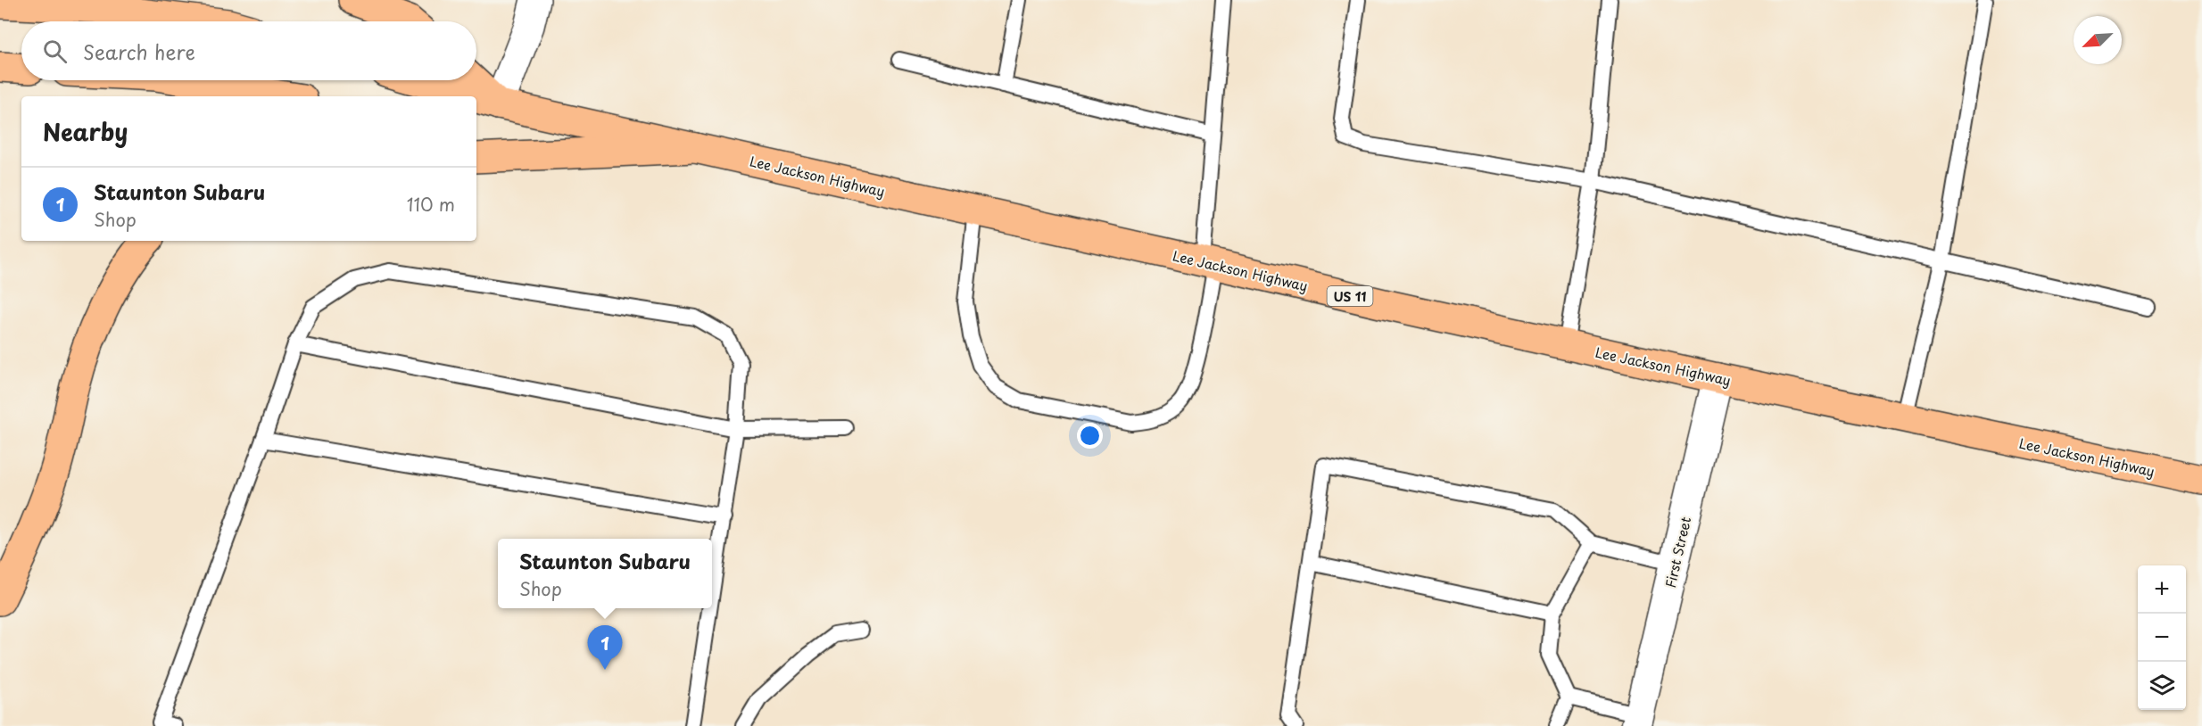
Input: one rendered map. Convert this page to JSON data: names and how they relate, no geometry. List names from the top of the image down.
{
  "streets": {
    "main road": ["Lee Jackson Highway", "US 11"],
    "street": ["First Street"]
  },
  "crossings": [
    ["Lee Jackson Highway", "First Street"]
  ],
  "north": "bottom left",
  "page": {
    "search": "Search here",
    "heading": "Nearby",
    "list": [
      {
        "mark": "1",
        "name": "Staunton Subaru",
        "note": "Shop",
        "value": "110 m"
      }
    ],
    "popup": ["Staunton Subaru", "Shop"],
    "map_buttons": ["+", "−"],
    "pins": "1"
  }
}
